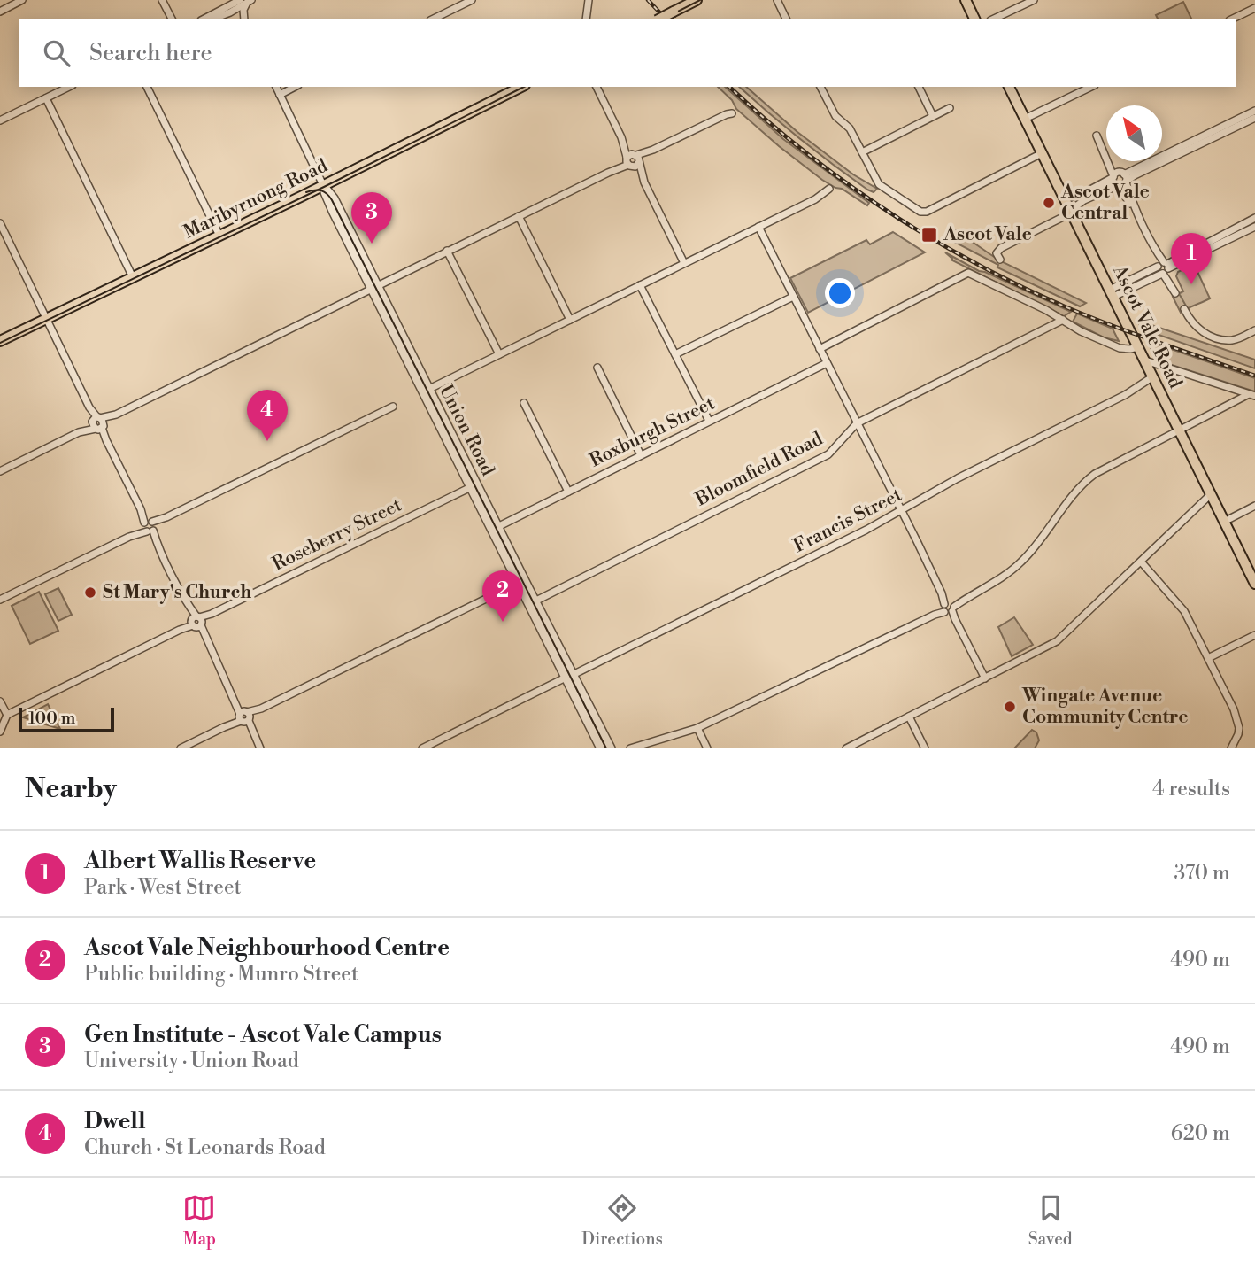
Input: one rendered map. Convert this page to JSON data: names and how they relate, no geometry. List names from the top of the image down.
{
  "streets": {
    "main road": ["Maribyrnong Road", "Ascot Vale Road"],
    "street": [
      "Union Road",
      "Roxburgh Street",
      "Bloomfield Road",
      "Francis Street",
      "Roseberry Street"
    ]
  },
  "crossings": [
    ["Maribyrnong Road", "Union Road"],
    ["Ascot Vale Road", "Francis Street"],
    ["Union Road", "Roxburgh Street"],
    ["Union Road", "Bloomfield Road"],
    ["Union Road", "Francis Street"],
    ["Union Road", "Roseberry Street"]
  ],
  "places": {
    "other": ["Ascot Vale Central", "St Mary's Church", "Wingate Avenue Community Centre"],
    "transit": ["Ascot Vale"]
  },
  "scale_bar": "100 m",
  "north": "top left",
  "page": {
    "search": "Search here",
    "pins": [
      "3",
      "1",
      "4",
      "2"
    ],
    "scale": "100 m",
    "heading": ["Nearby", "4 results"],
    "list": [
      {
        "mark": "1",
        "name": "Albert Wallis Reserve",
        "note": "Park · West Street",
        "value": "370 m"
      },
      {
        "mark": "2",
        "name": "Ascot Vale Neighbourhood Centre",
        "note": "Public building · Munro Street",
        "value": "490 m"
      },
      {
        "mark": "3",
        "name": "Gen Institute - Ascot Vale Campus",
        "note": "University · Union Road",
        "value": "490 m"
      },
      {
        "mark": "4",
        "name": "Dwell",
        "note": "Church · St Leonards Road",
        "value": "620 m"
      }
    ],
    "nav": ["Map", "Directions", "Saved"]
  }
}
